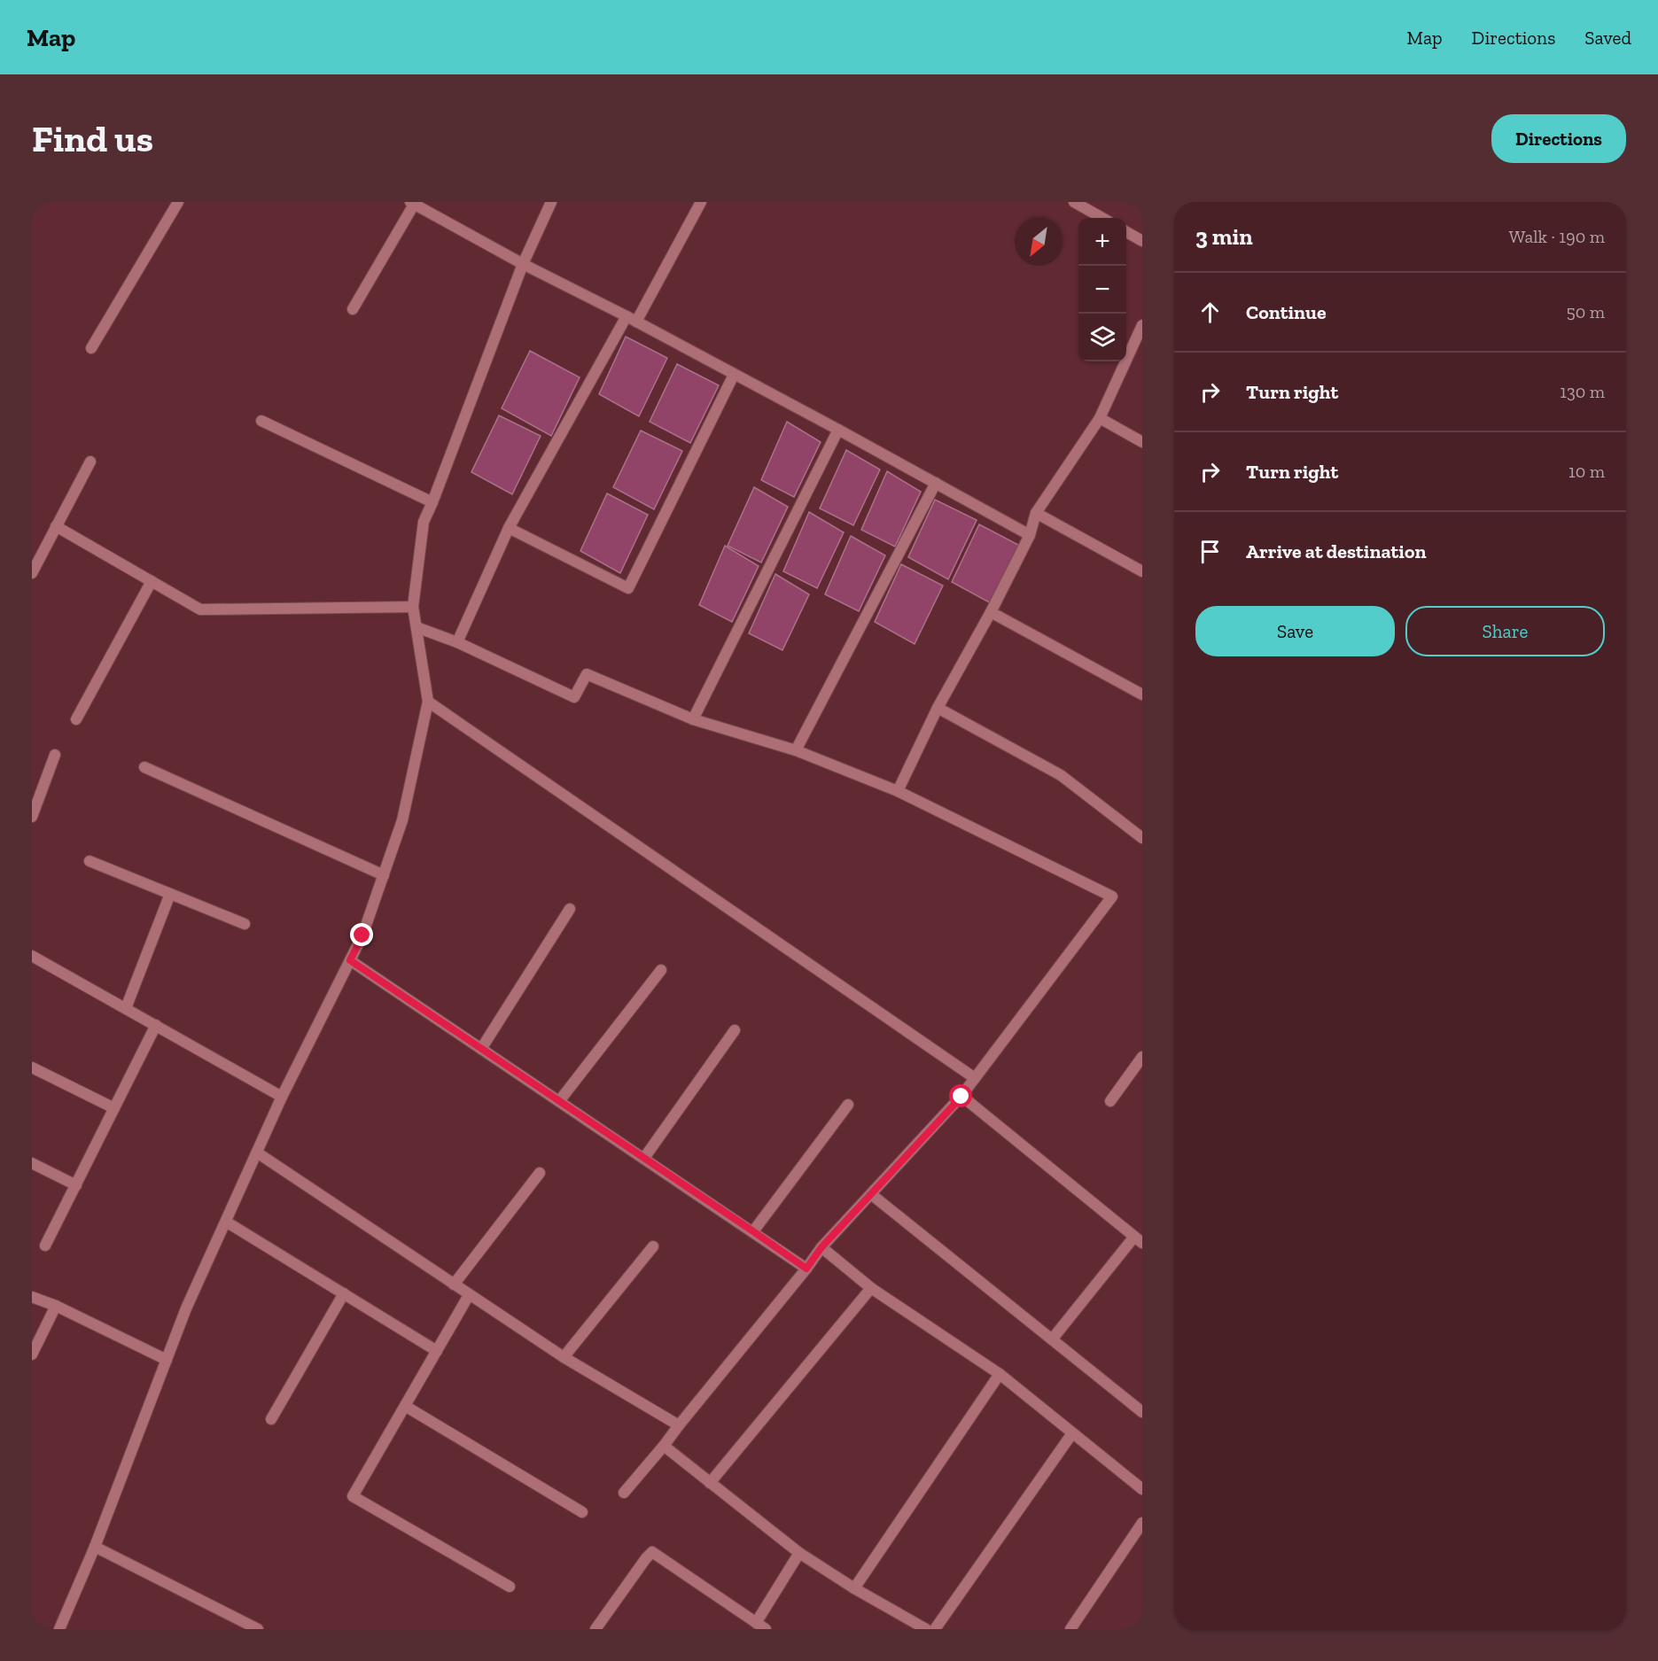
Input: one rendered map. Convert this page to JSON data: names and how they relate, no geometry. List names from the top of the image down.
{
  "north": "bottom left",
  "page": {
    "header": "Map",
    "nav": ["Map", "Directions", "Saved"],
    "buttons": [
      "Directions",
      ["Save", "Share"]
    ],
    "title": "Find us",
    "heading": ["3 min", "Walk · 190 m"],
    "map_buttons": ["+", "−"],
    "list": [
      ["Continue", "50 m"],
      ["Turn right", "130 m"],
      ["Turn right", "10 m"],
      "Arrive at destination"
    ]
  }
}
